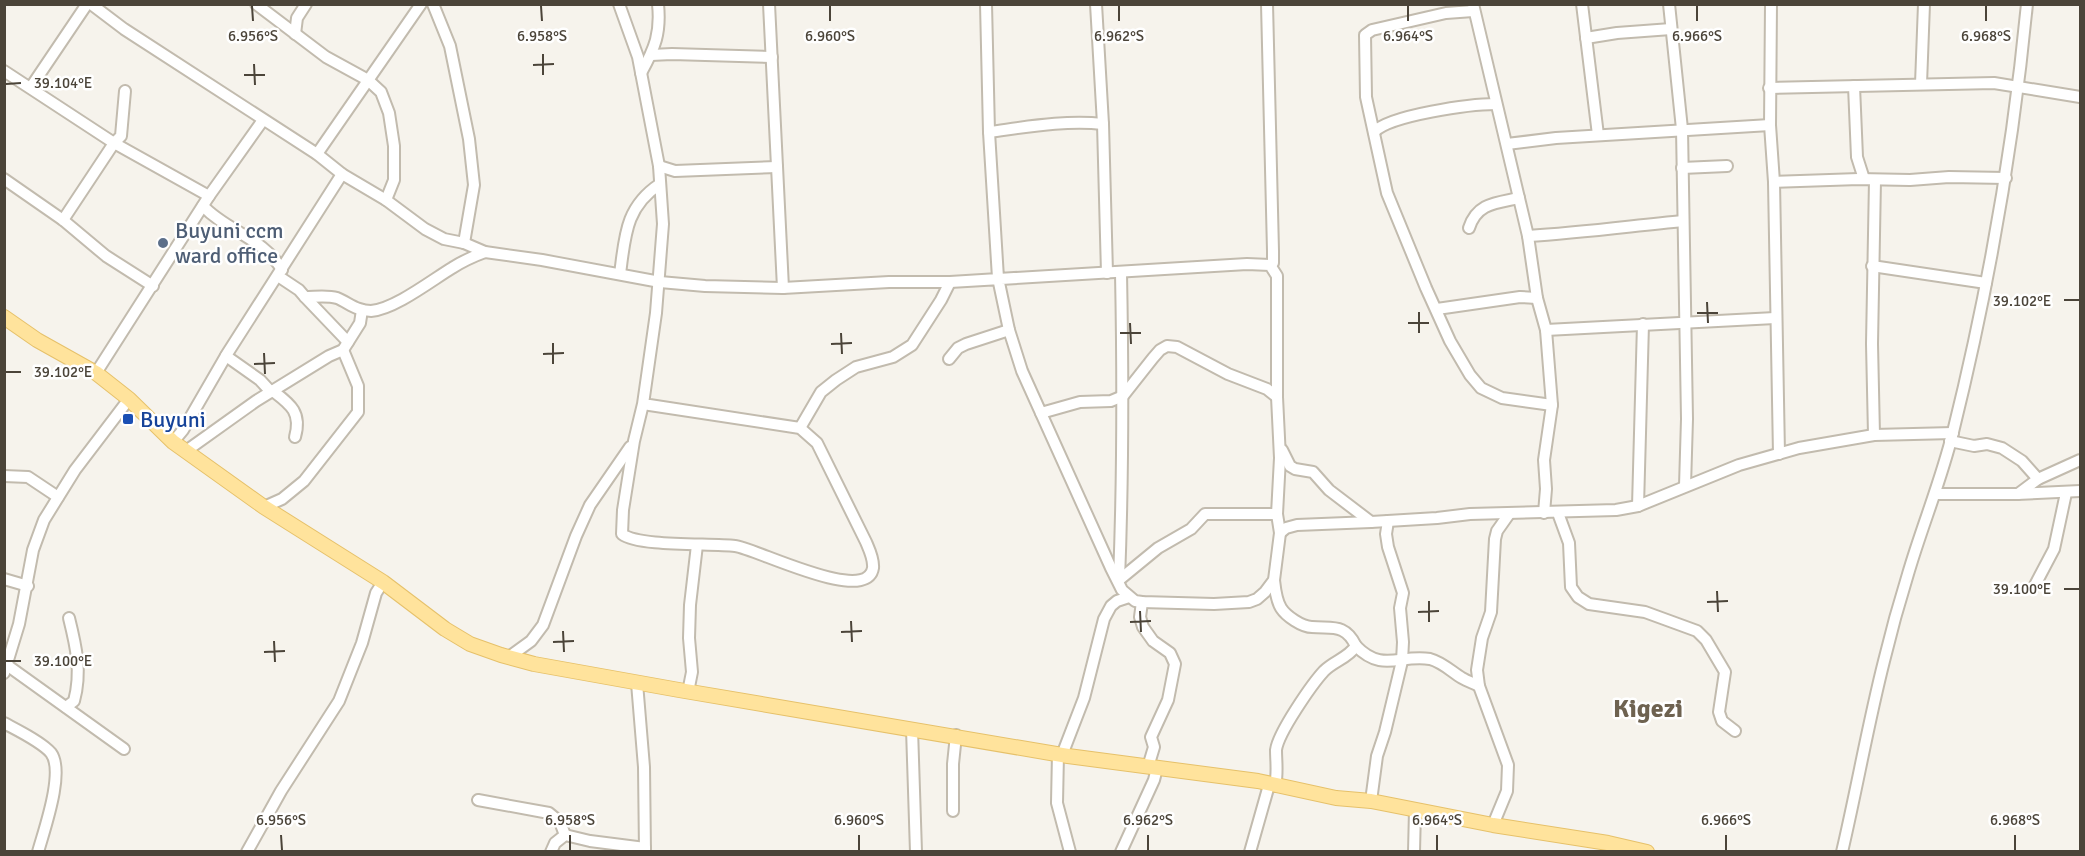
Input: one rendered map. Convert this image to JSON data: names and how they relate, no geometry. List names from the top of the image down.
{
  "districts": ["Kigezi"],
  "places": {
    "other": ["Buyuni ccm ward office"],
    "transit": ["Buyuni"]
  },
  "coordinates": [
    "6.956°S",
    "6.958°S",
    "6.960°S",
    "6.962°S",
    "6.964°S",
    "6.966°S",
    "6.968°S",
    "39.104°E",
    "39.102°E",
    "39.100°E"
  ]
}
